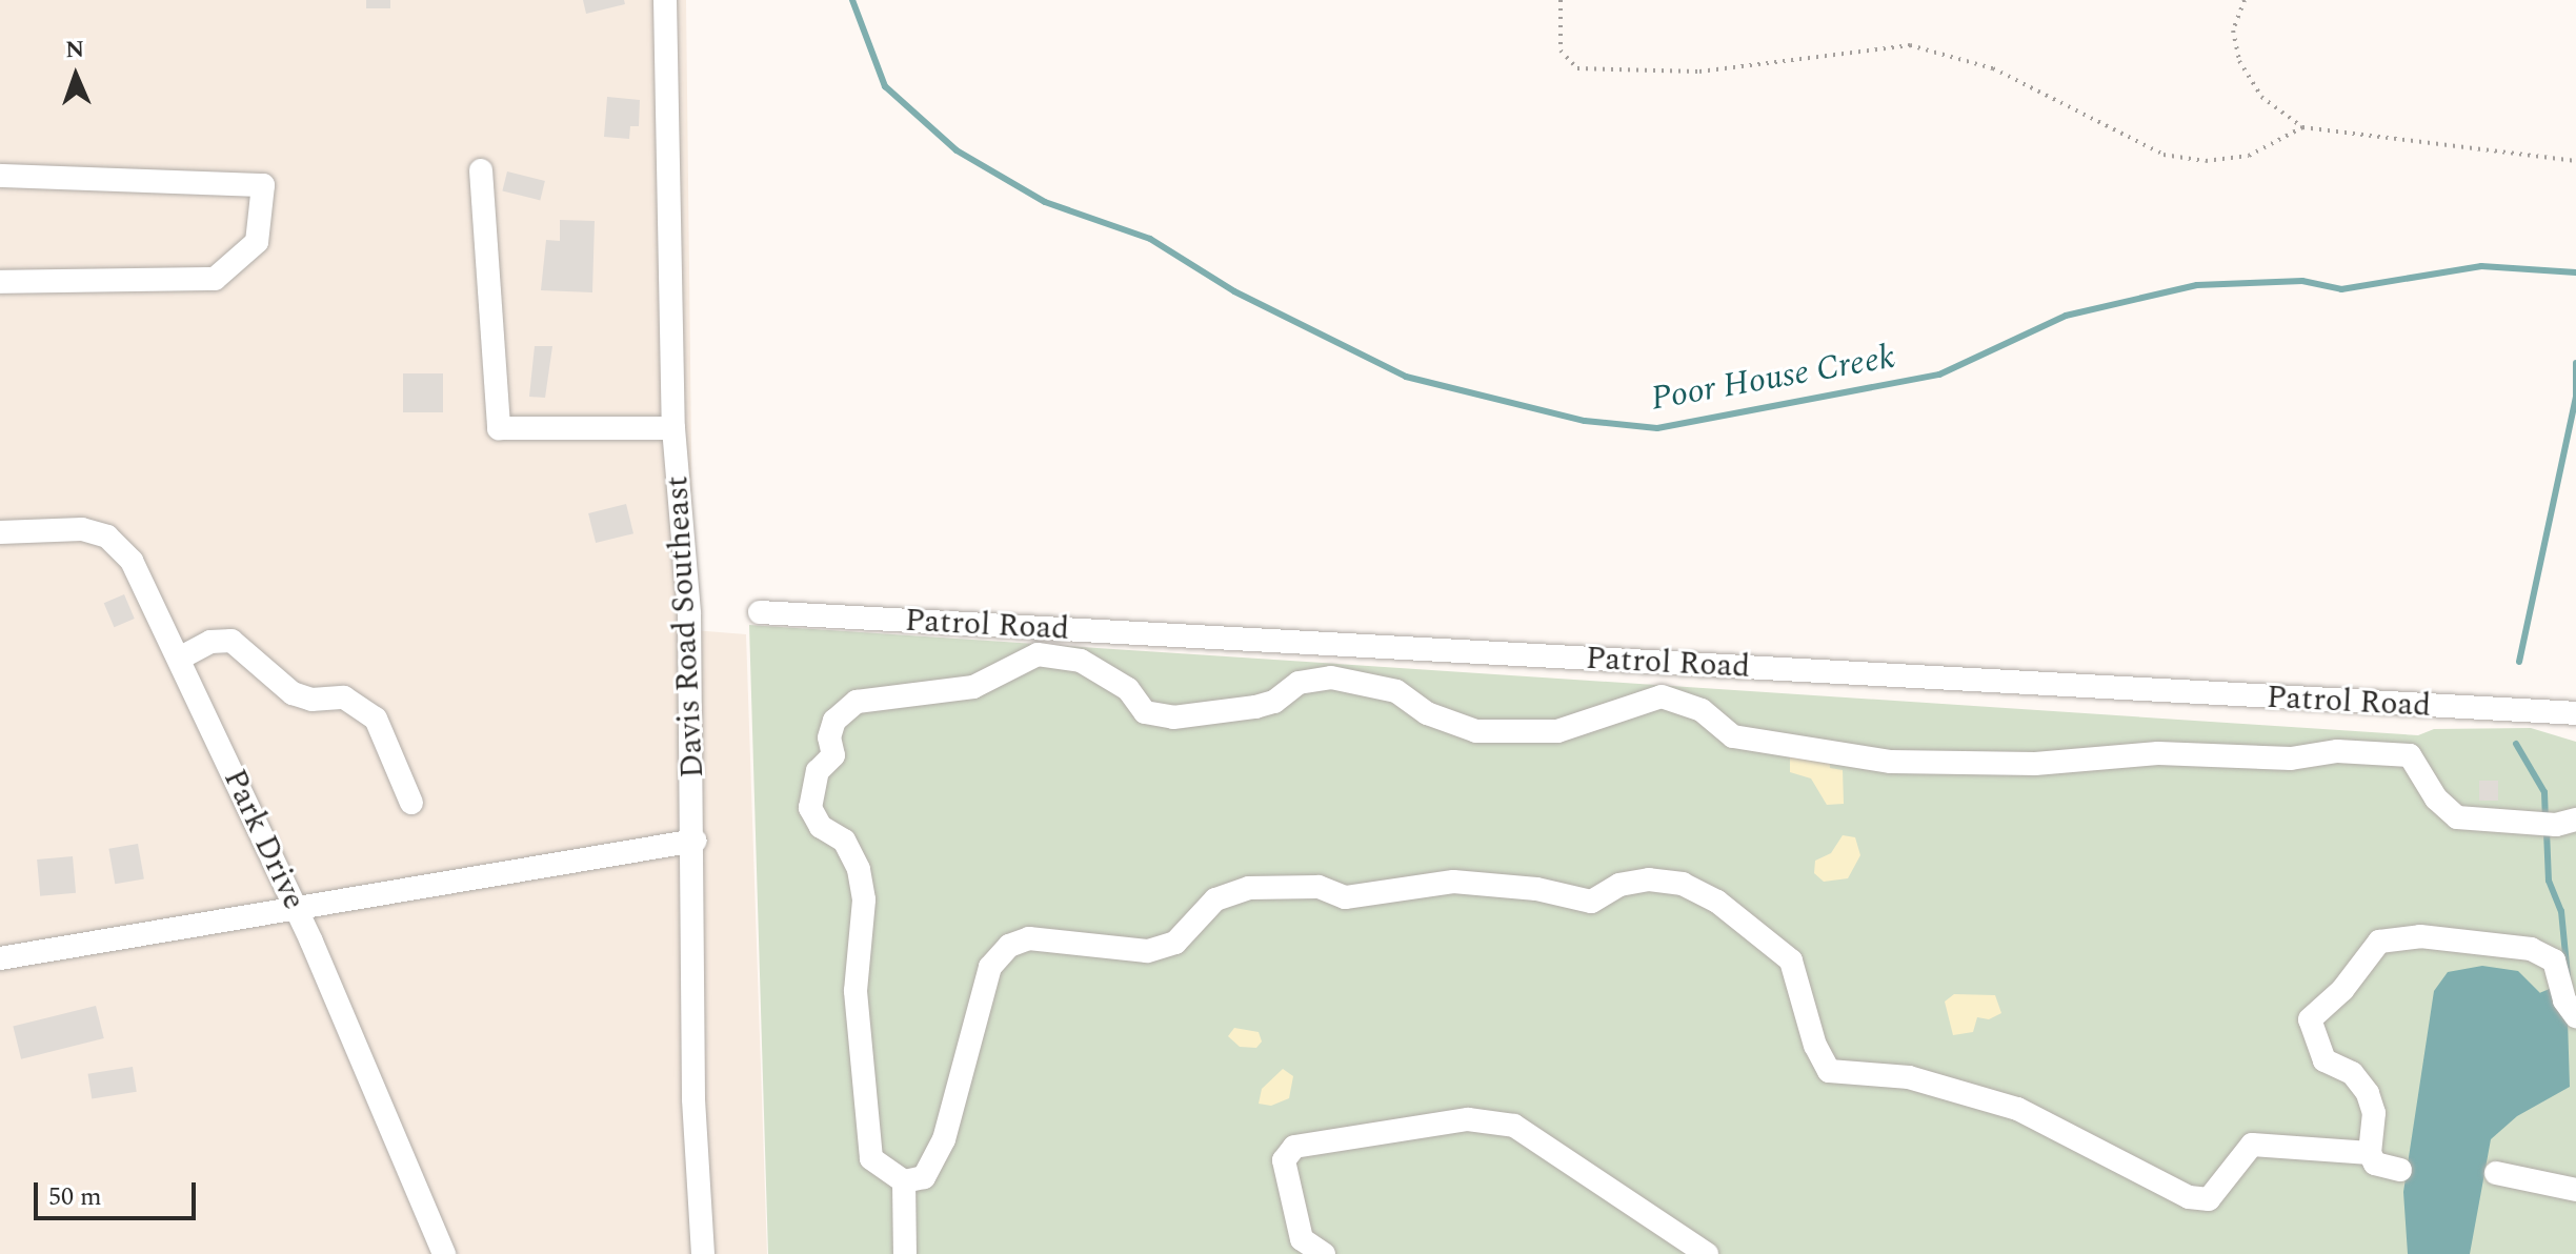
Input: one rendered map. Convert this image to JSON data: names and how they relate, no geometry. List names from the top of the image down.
{
  "streets": {
    "street": ["Patrol Road", "Davis Road Southeast", "Park Drive"]
  },
  "water": ["Poor House Creek"],
  "scale_bar": "50 m",
  "north": "top"
}
